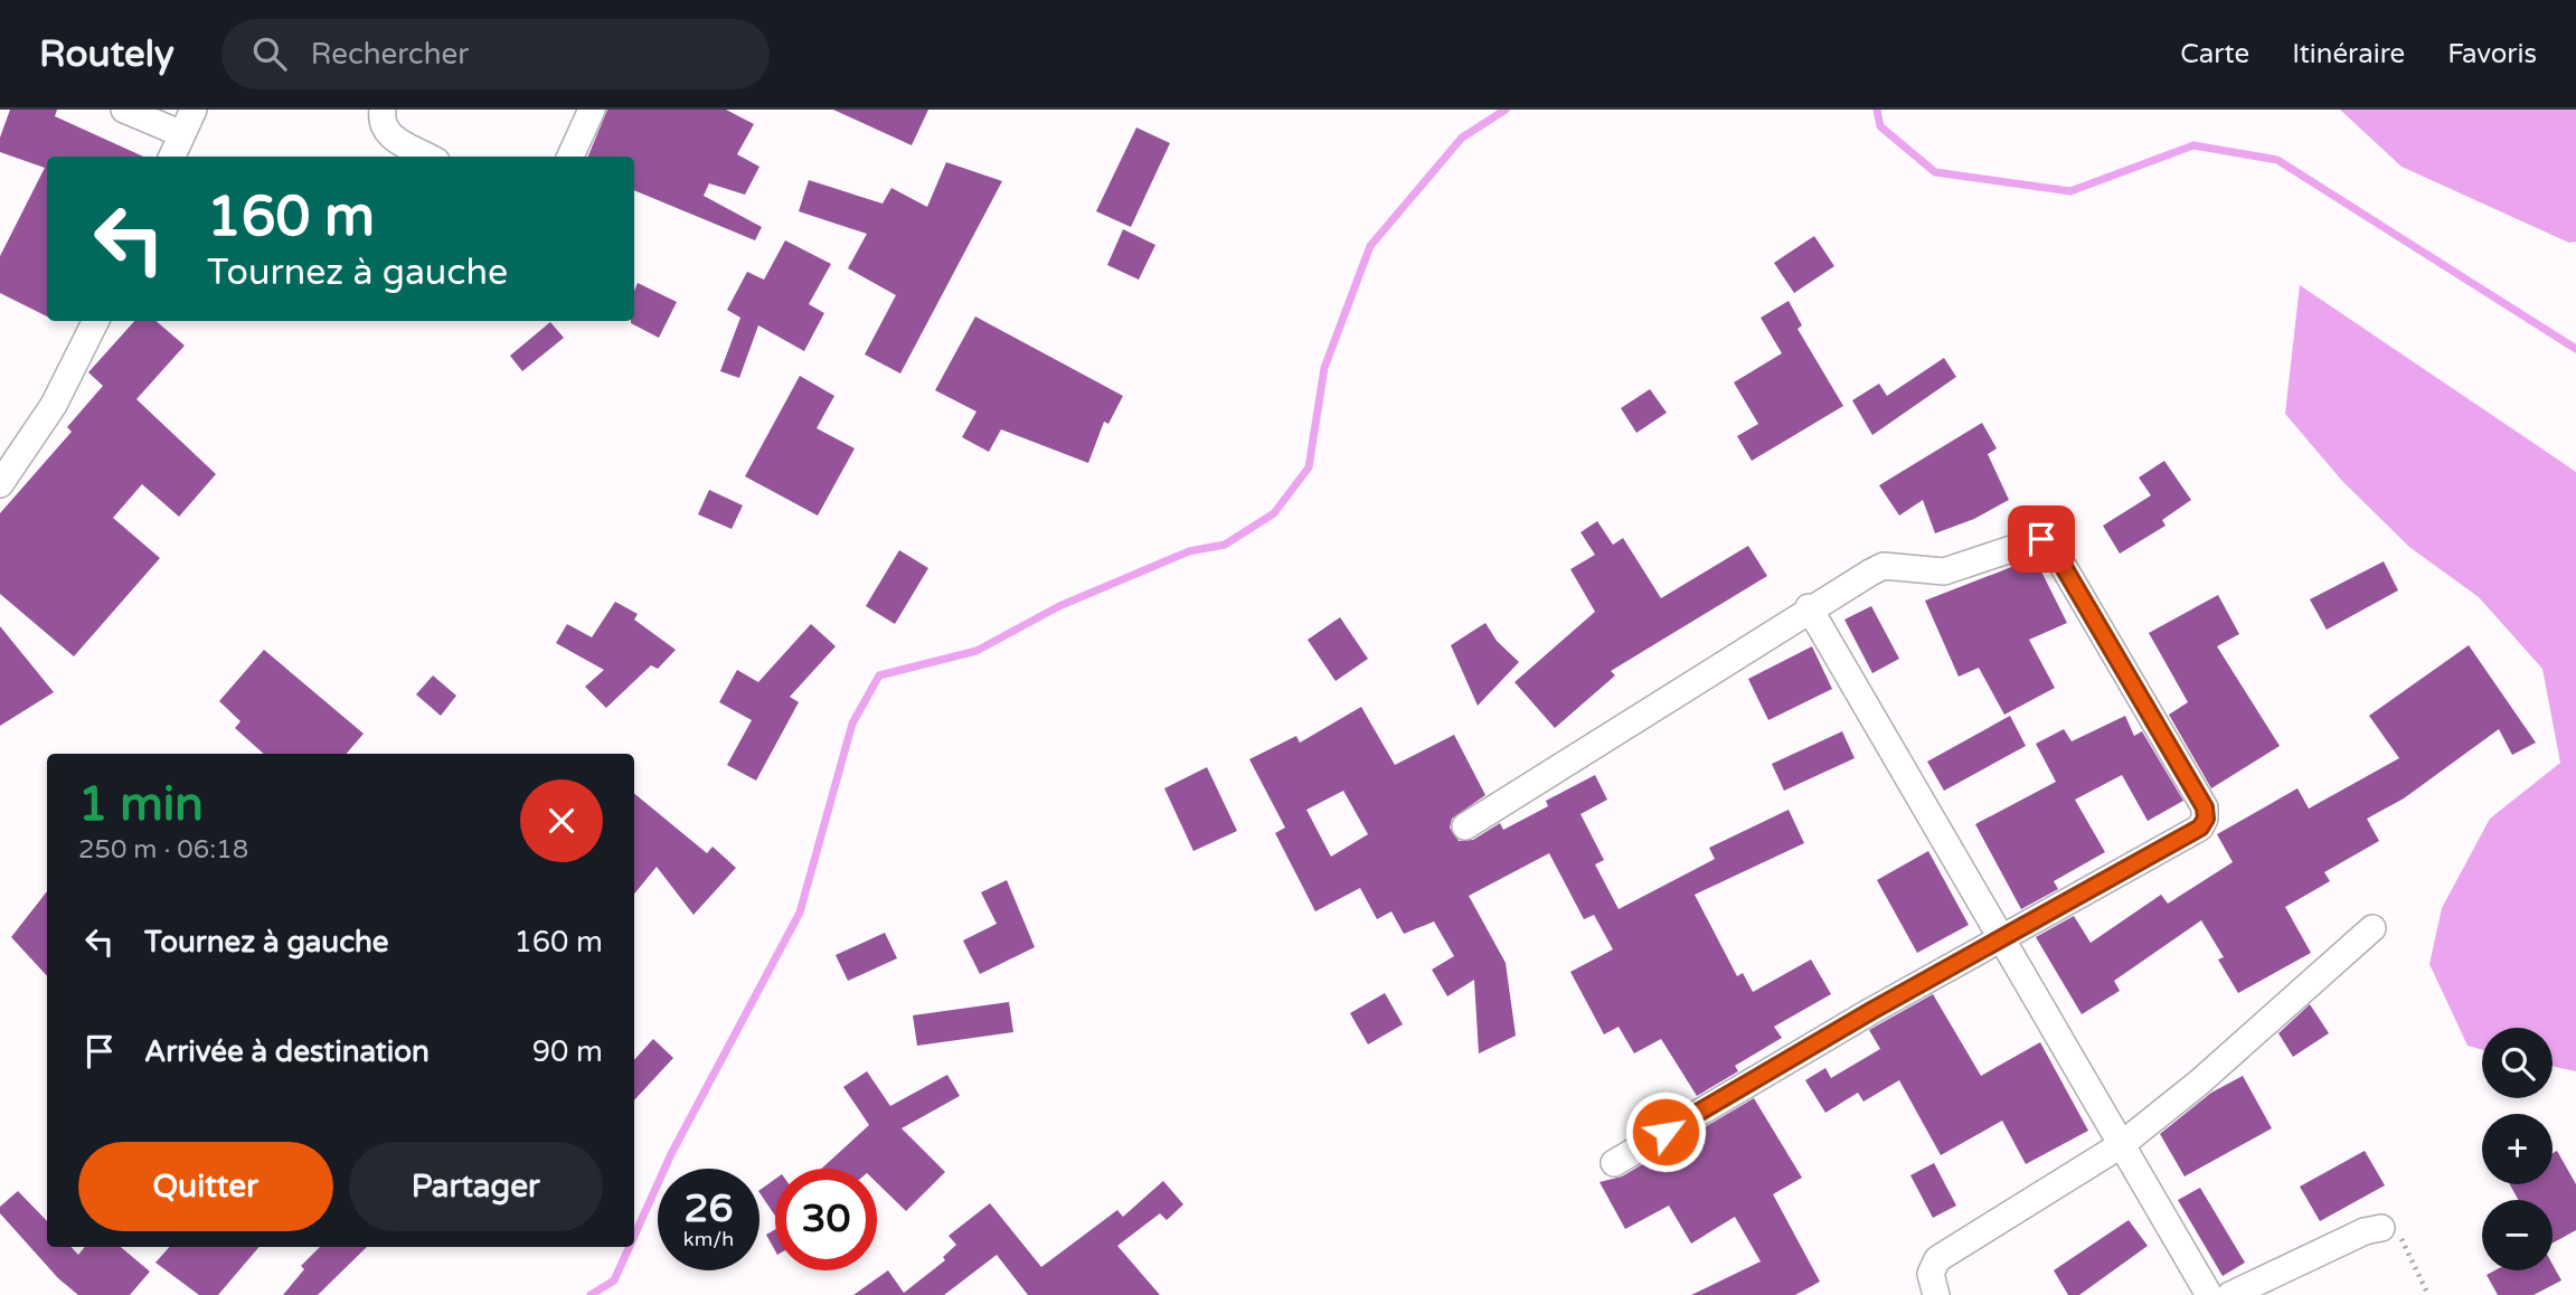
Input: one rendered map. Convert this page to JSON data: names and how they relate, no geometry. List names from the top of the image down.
{
  "page": {
    "header": "Routely",
    "search": "Rechercher",
    "nav": ["Carte", "Itinéraire", "Favoris"],
    "turn": ["160 m", "Tournez à gauche"],
    "heading": ["1 min", "250 m · 06:18"],
    "list": [
      {
        "name": "Tournez à gauche",
        "value": "160 m"
      },
      {
        "name": "Arrivée à destination",
        "value": "90 m"
      }
    ],
    "map_buttons": ["+", "−"],
    "buttons": ["Quitter", "Partager"],
    "speed": "26 km/h",
    "limit": "30"
  }
}
